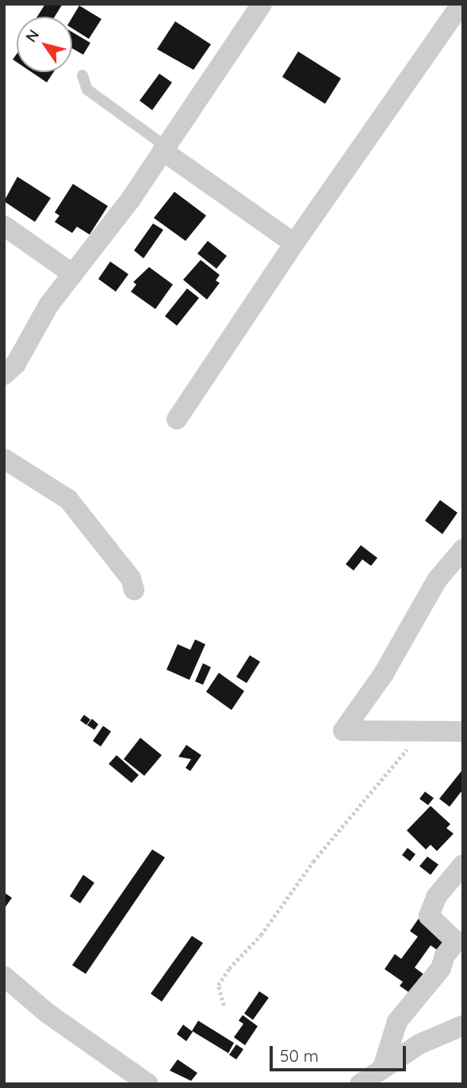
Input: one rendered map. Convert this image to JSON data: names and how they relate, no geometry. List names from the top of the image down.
{
  "scale_bar": "50 m",
  "north": "top left"
}
